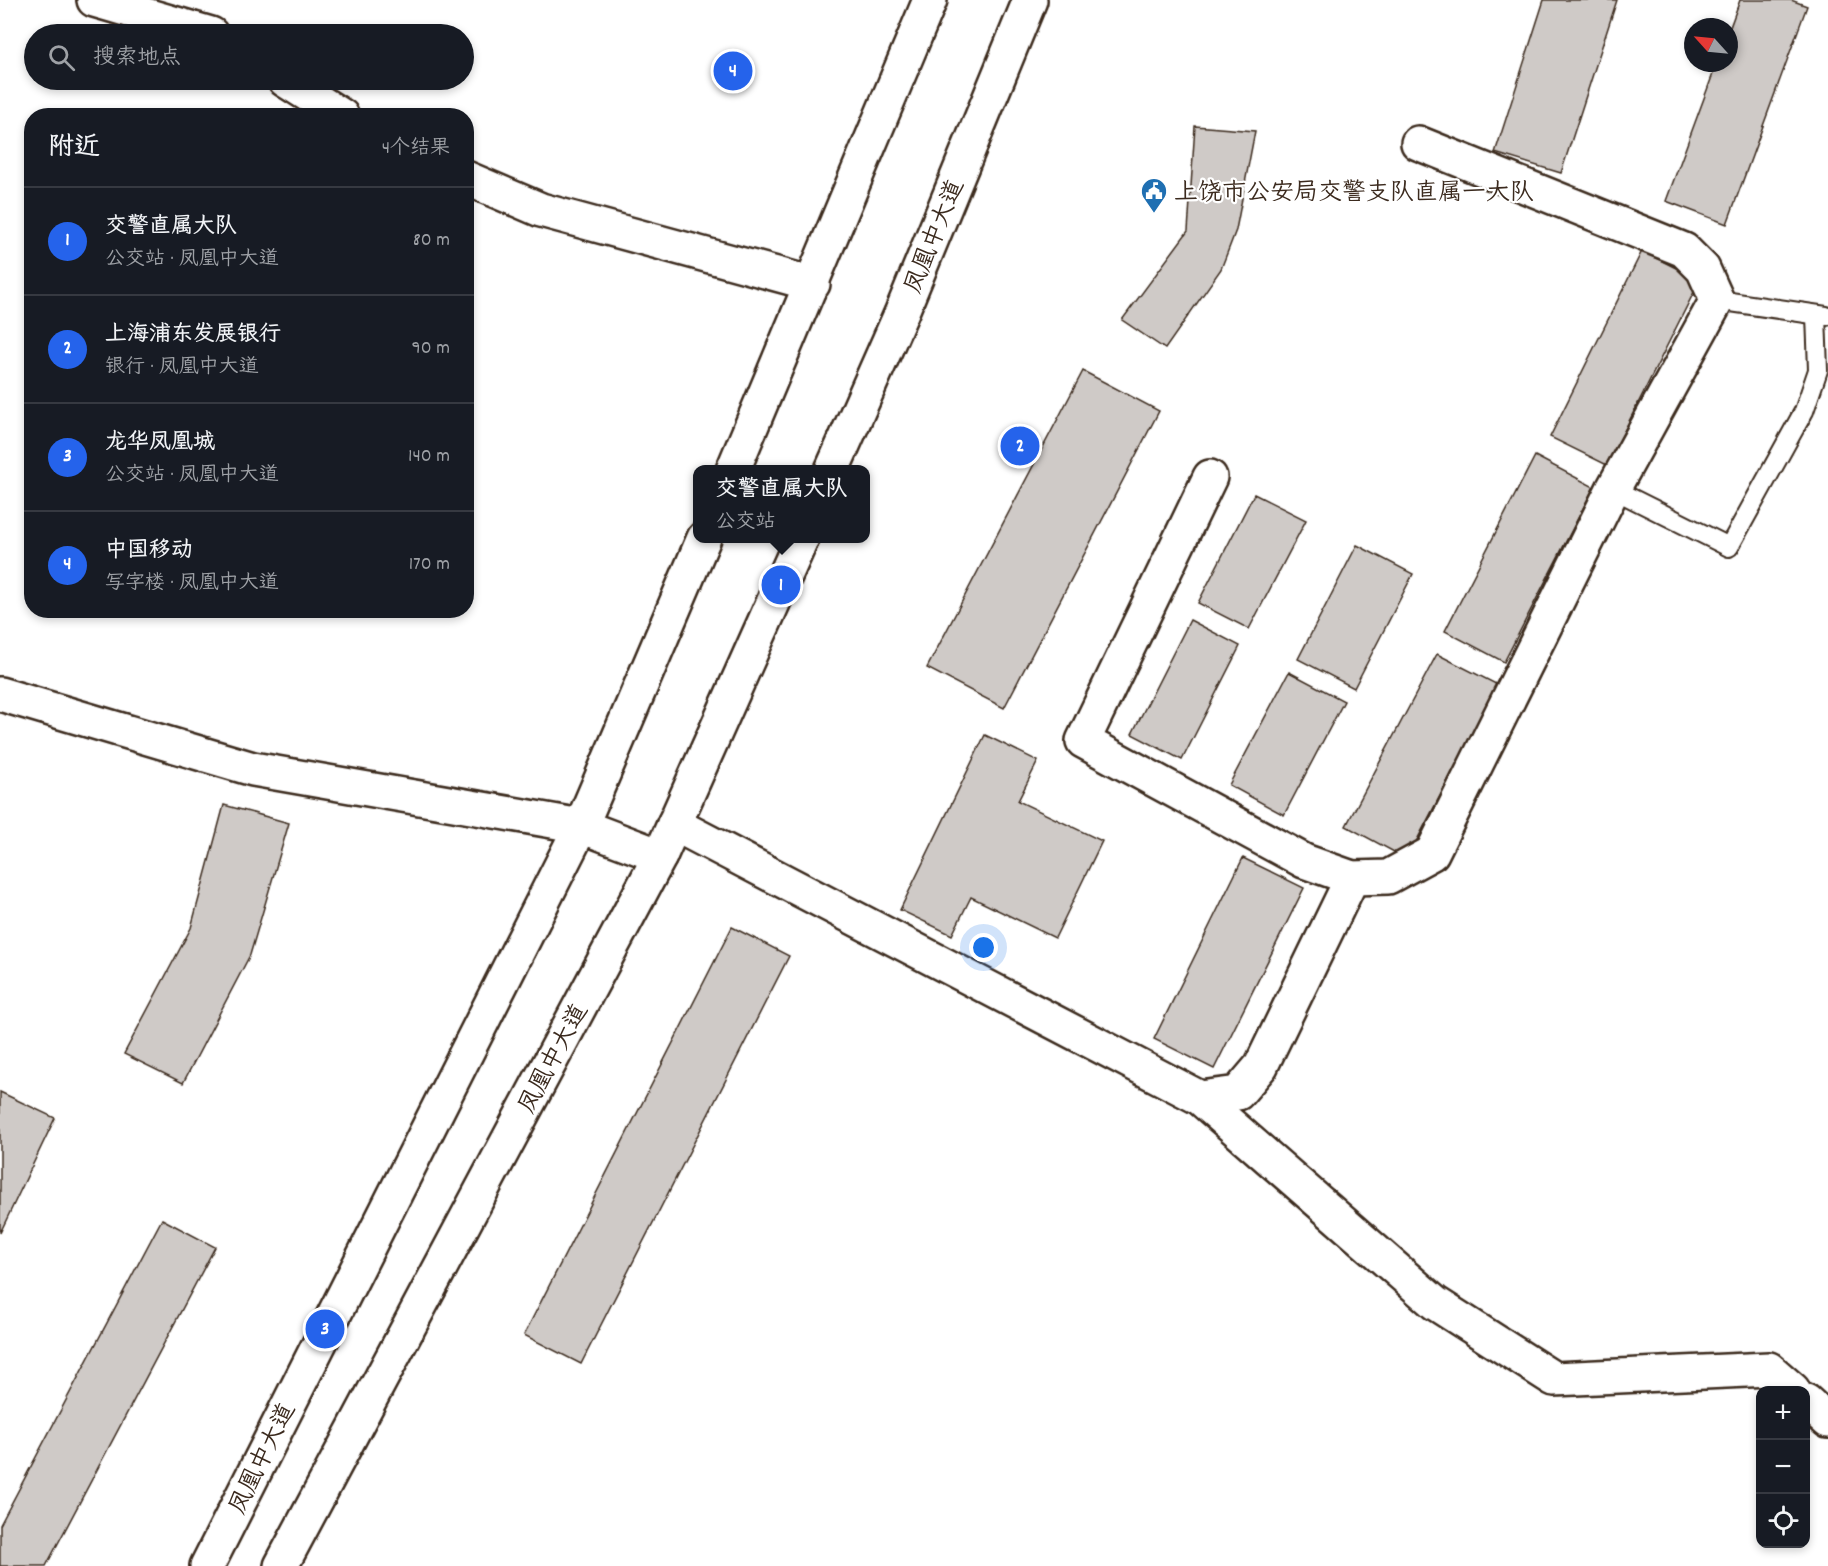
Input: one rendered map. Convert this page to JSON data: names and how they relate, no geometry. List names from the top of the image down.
{
  "streets": {
    "street": ["凤凰中大道"]
  },
  "places": {
    "public building": ["上饶市公安局交警支队直属一大队"]
  },
  "north": "top left",
  "page": {
    "search": "搜索地点",
    "pins": [
      "4",
      "2",
      "1",
      "3"
    ],
    "heading": ["附近", "4个结果"],
    "list": [
      {
        "mark": "1",
        "name": "交警直属大队",
        "note": "公交站 · 凤凰中大道",
        "value": "80 m"
      },
      {
        "mark": "2",
        "name": "上海浦东发展银行",
        "note": "银行 · 凤凰中大道",
        "value": "90 m"
      },
      {
        "mark": "3",
        "name": "龙华凤凰城",
        "note": "公交站 · 凤凰中大道",
        "value": "140 m"
      },
      {
        "mark": "4",
        "name": "中国移动",
        "note": "写字楼 · 凤凰中大道",
        "value": "170 m"
      }
    ],
    "popup": ["交警直属大队", "公交站"],
    "map_buttons": ["+", "−"]
  }
}
